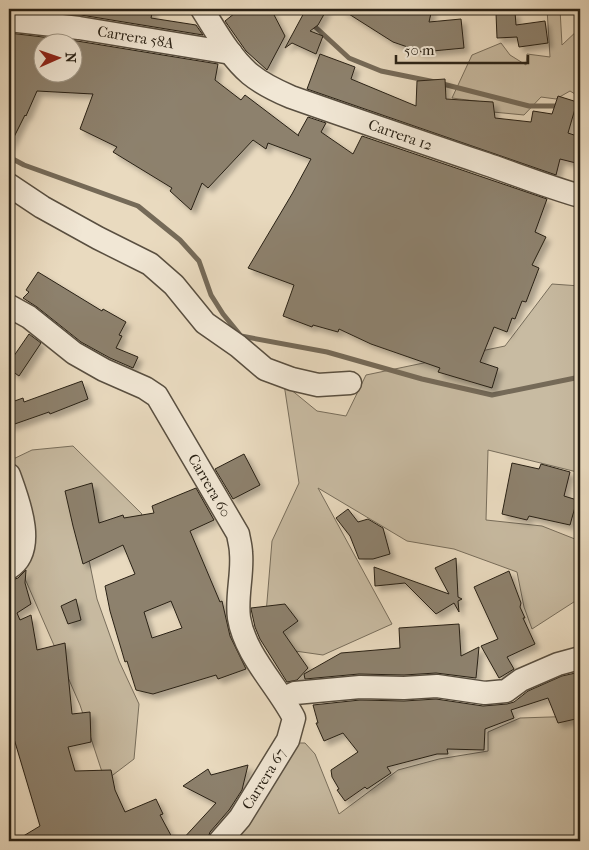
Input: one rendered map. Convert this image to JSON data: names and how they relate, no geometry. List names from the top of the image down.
{
  "streets": {
    "street": [
      "Carrera 58A",
      "Carrera 12",
      "Carrera 60",
      "Carrera 67"
    ]
  },
  "crossings": [
    ["Carrera 58A", "Carrera 12"],
    ["Carrera 60", "Carrera 67"]
  ],
  "scale_bar": "50 m",
  "north": "right"
}
